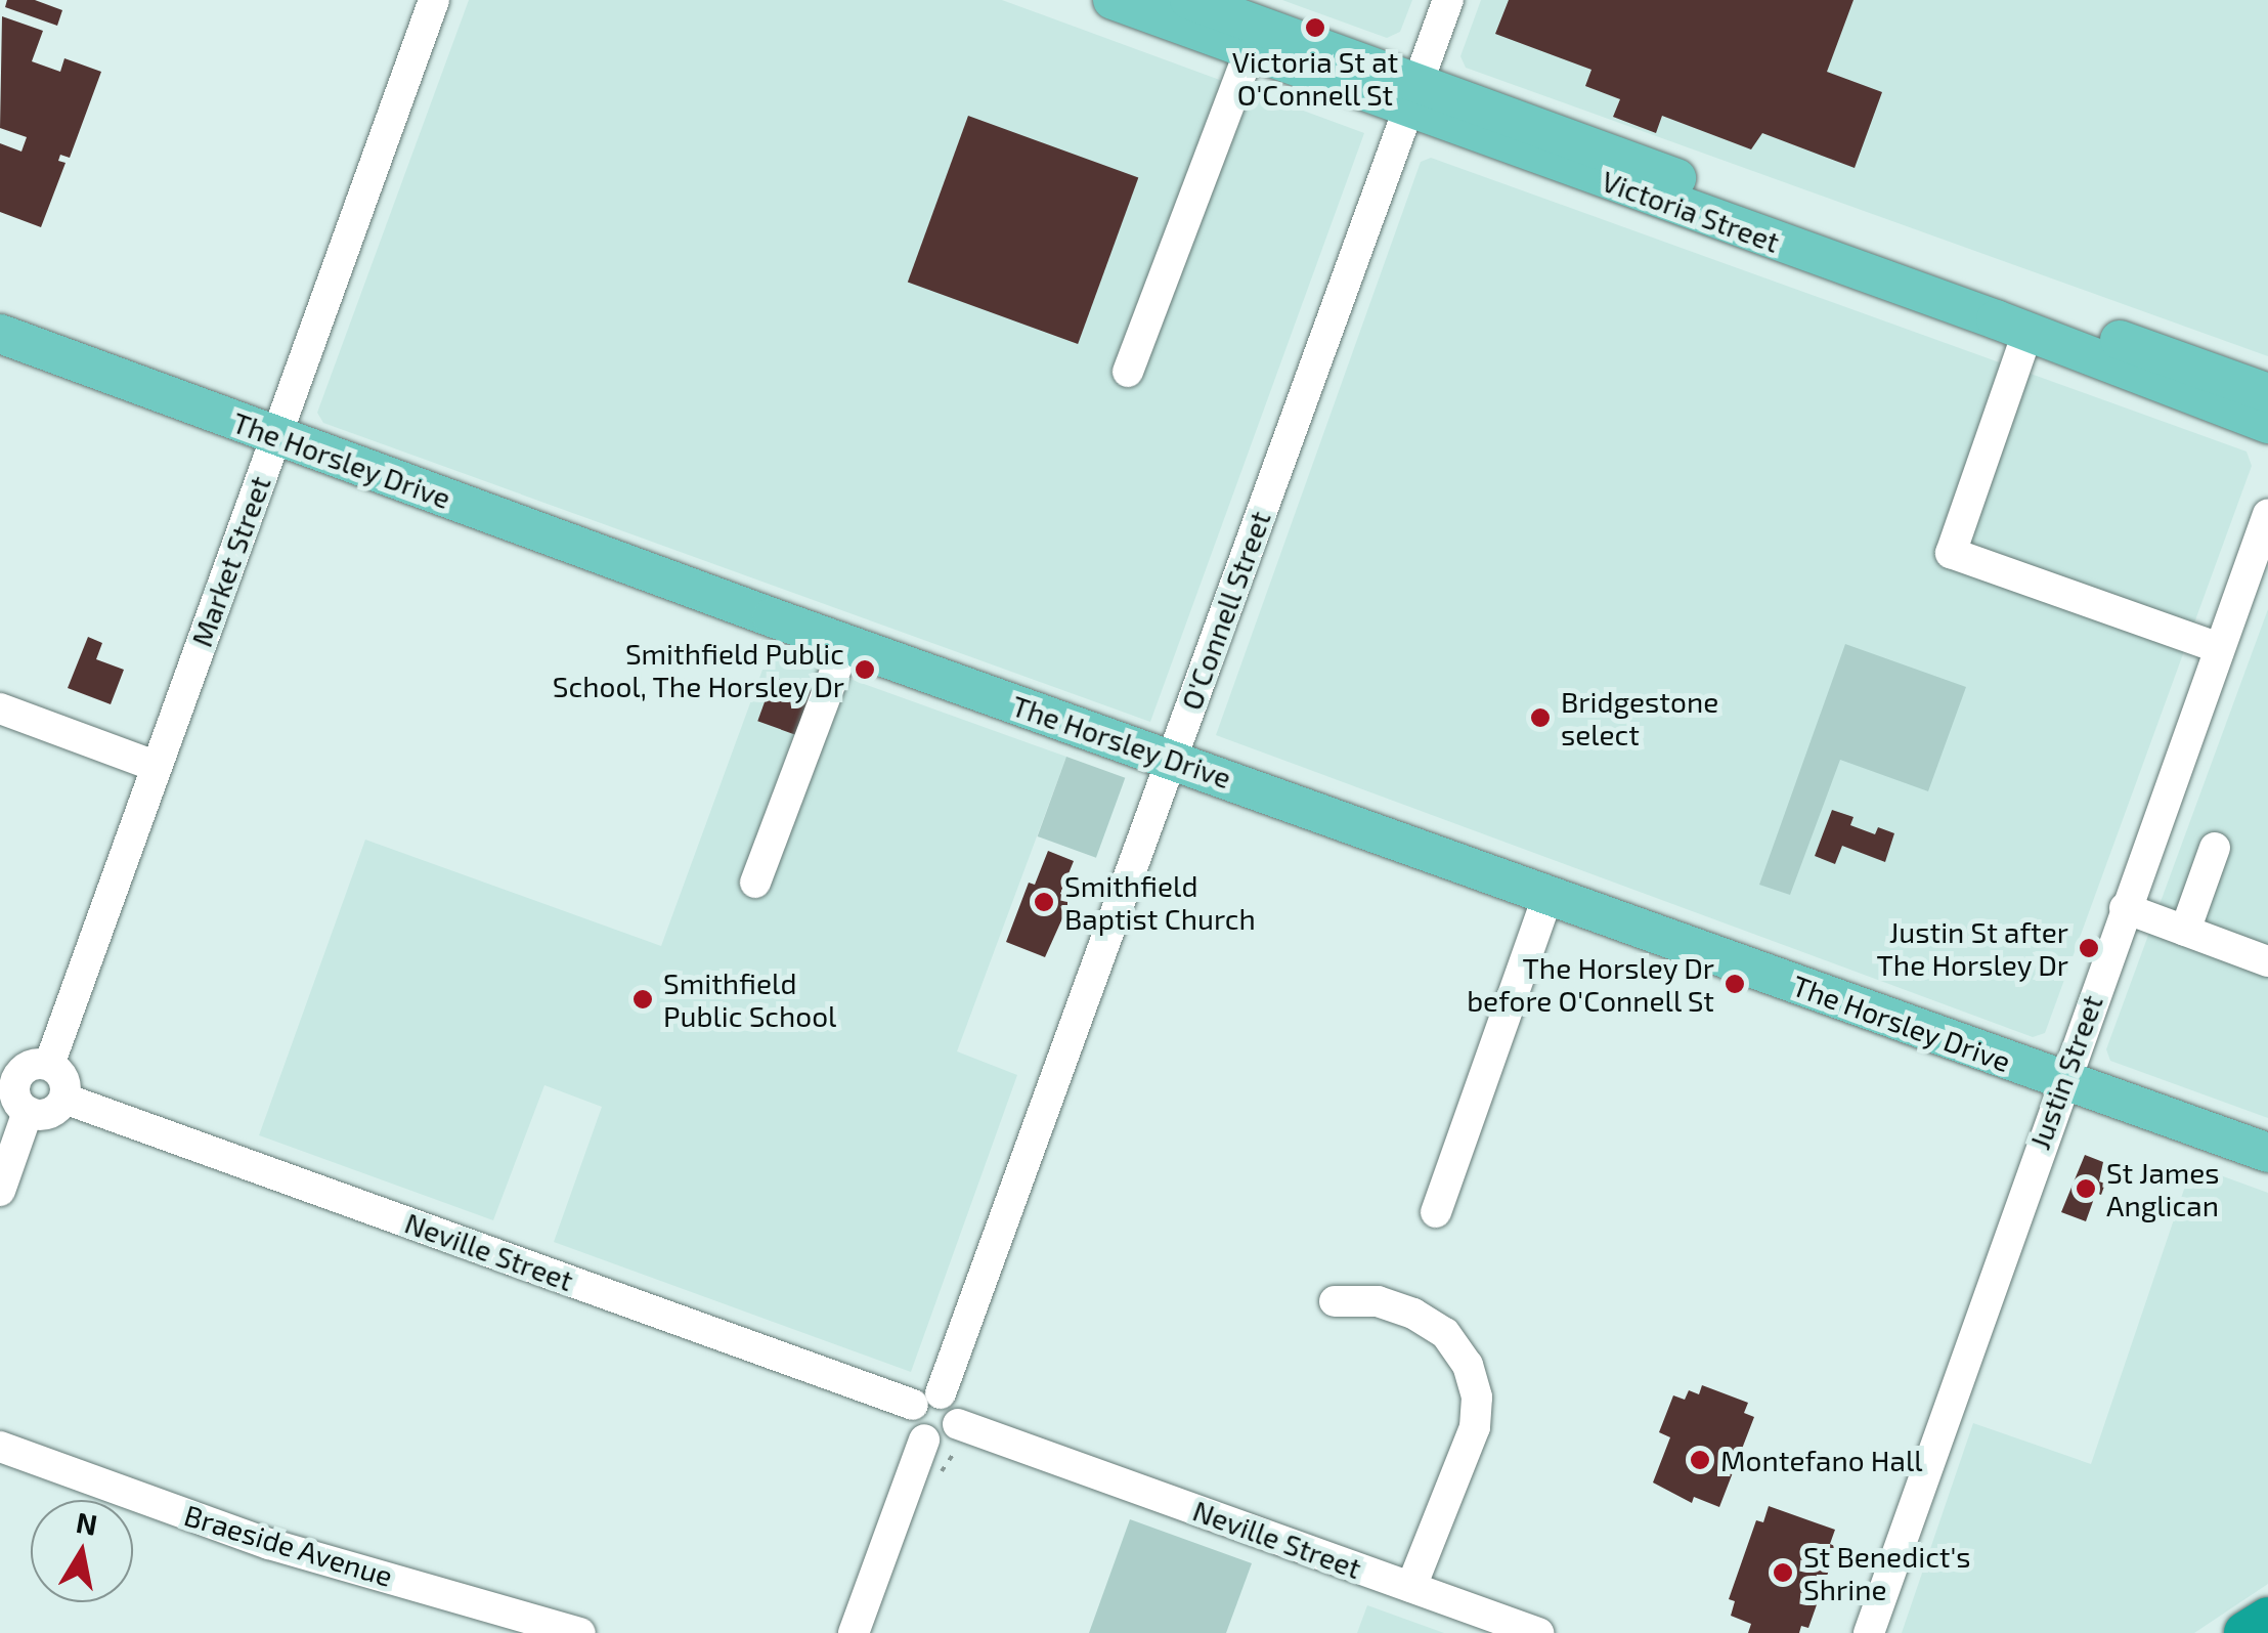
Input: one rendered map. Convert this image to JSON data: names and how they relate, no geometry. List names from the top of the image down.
{
  "streets": {
    "main road": ["Victoria Street", "The Horsley Drive"],
    "street": [
      "Market Street",
      "O'Connell Street",
      "Justin Street",
      "Neville Street",
      "Braeside Avenue"
    ]
  },
  "crossings": [
    ["Victoria Street", "O'Connell Street"],
    ["The Horsley Drive", "Market Street"],
    ["The Horsley Drive", "O'Connell Street"],
    ["The Horsley Drive", "Justin Street"],
    ["Market Street", "Neville Street"],
    ["O'Connell Street", "Neville Street"]
  ],
  "places": [
    "Victoria St at O'Connell St",
    "Smithfield Public School, The Horsley Dr",
    "Bridgestone select",
    "Smithfield Baptist Church",
    "Justin St after The Horsley Dr",
    "The Horsley Dr before O'Connell St",
    "Smithfield Public School",
    "St James Anglican",
    "Montefano Hall",
    "St Benedict's Shrine"
  ],
  "north": "top"
}
